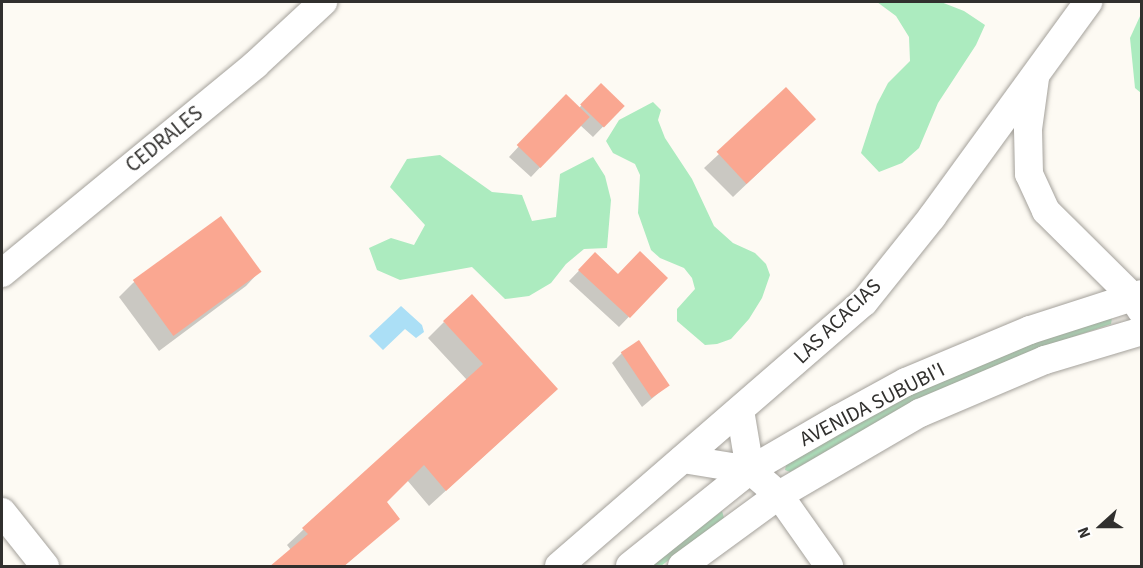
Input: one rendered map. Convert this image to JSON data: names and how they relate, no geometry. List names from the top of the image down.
{
  "streets": {
    "street": ["CEDRALES", "LAS ACACIAS", "AVENIDA SUBUBI'I"]
  },
  "north": "left"
}
